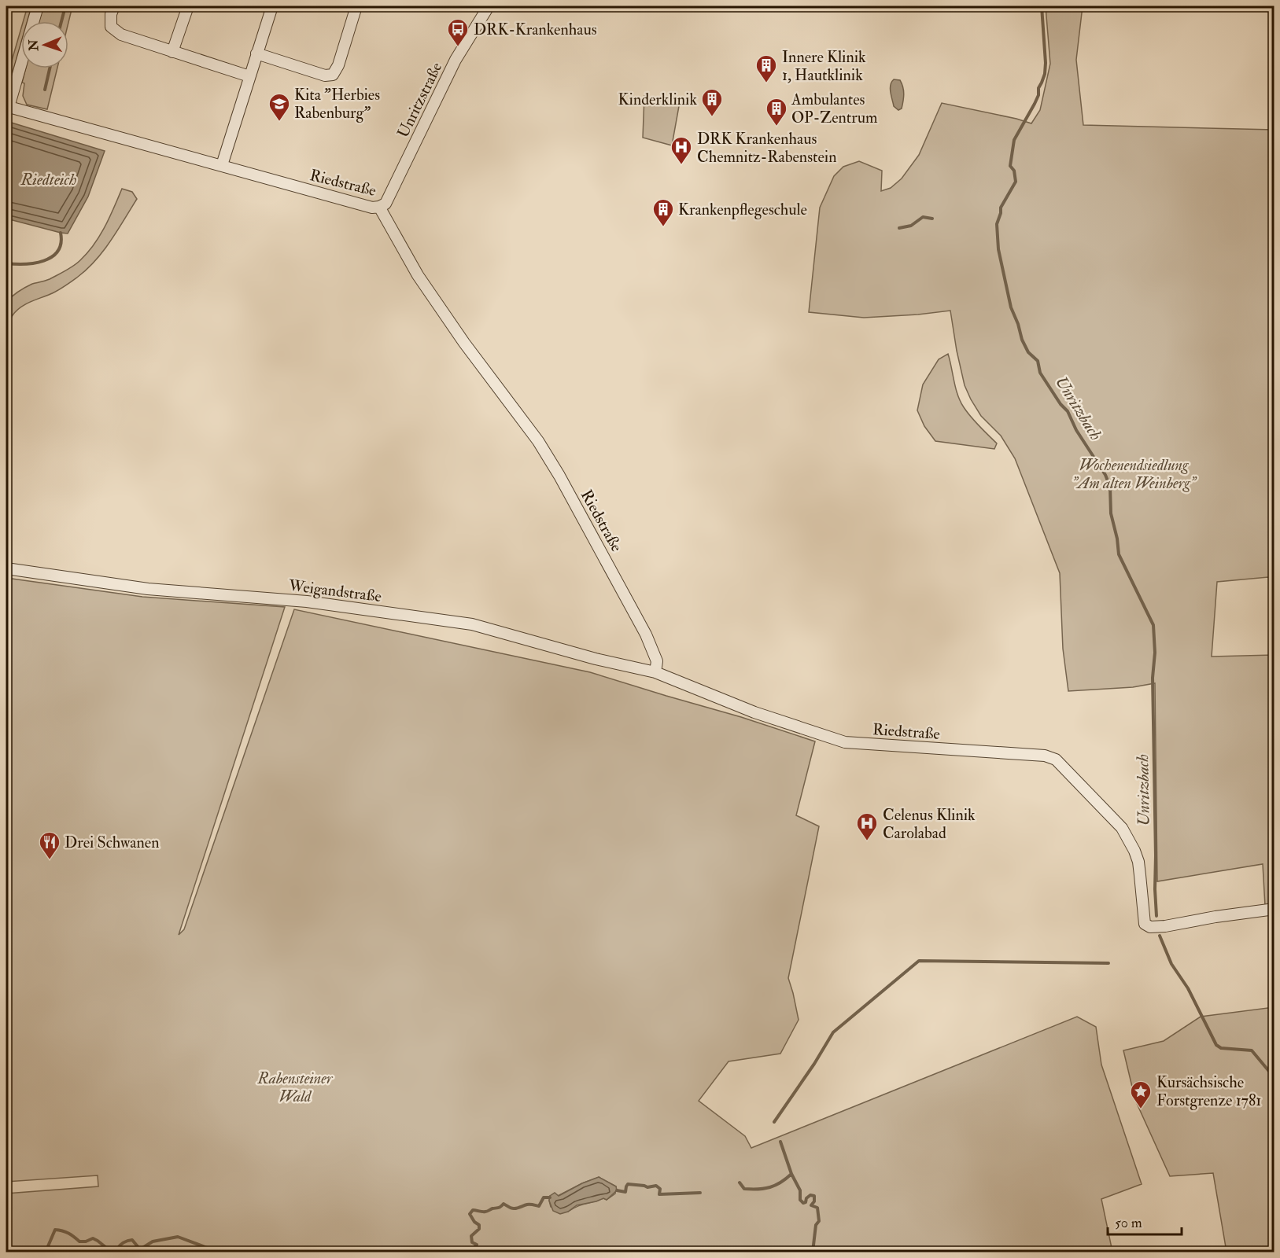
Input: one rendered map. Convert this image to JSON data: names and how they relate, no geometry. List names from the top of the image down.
{
  "streets": {
    "street": ["Unritzstraße", "Riedstraße", "Weigandstraße"]
  },
  "crossings": [
    ["Unritzstraße", "Riedstraße"],
    ["Riedstraße", "Weigandstraße"]
  ],
  "water": ["Riedteich", "Unritzbach"],
  "parks": ["Wochenendsiedlung \"Am alten Weinberg\"", "Rabensteiner Wald"],
  "places": {
    "bus stop": ["DRK-Krankenhaus"],
    "building": [
      "Innere Klinik 1, Hautklinik",
      "Kinderklinik",
      "Ambulantes OP-Zentrum",
      "Krankenpflegeschule"
    ],
    "school or university": ["Kita \"Herbies Rabenburg\""],
    "hospital": ["DRK Krankenhaus Chemnitz-Rabenstein", "Celenus Klinik Carolabad"],
    "restaurant": ["Drei Schwanen"],
    "place": ["Kursächsische Forstgrenze 1781"]
  },
  "scale_bar": "50 m",
  "north": "left"
}
